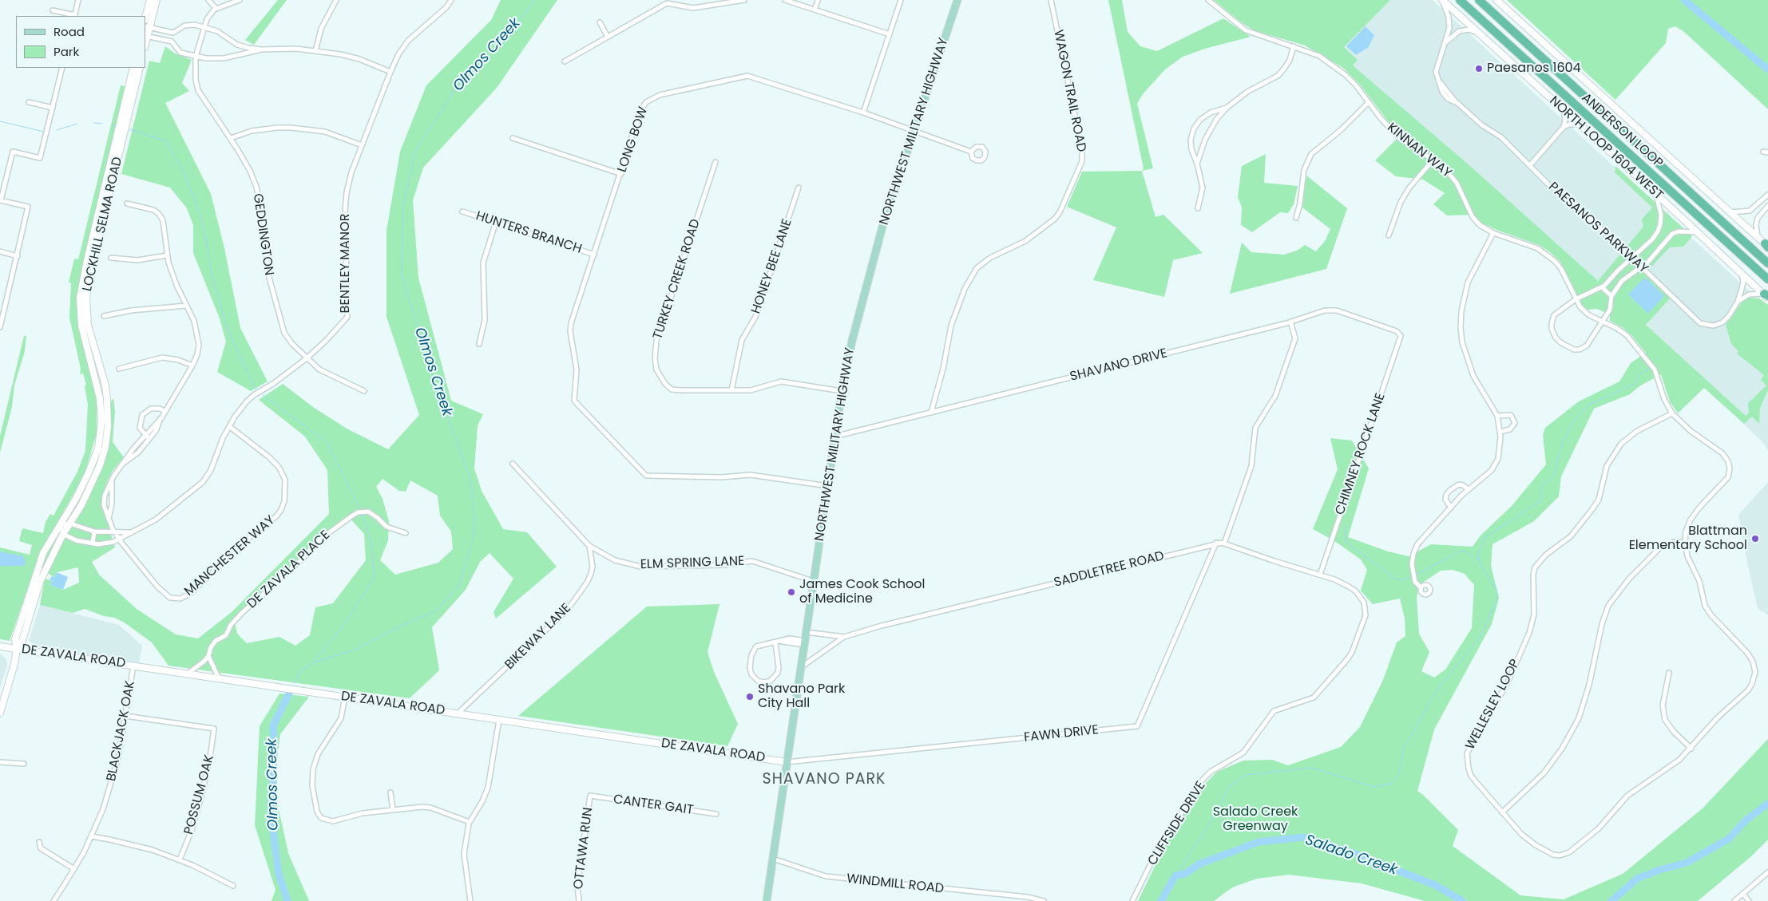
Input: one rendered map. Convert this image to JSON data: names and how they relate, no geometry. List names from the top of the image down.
{
  "streets": {
    "highway": ["ANDERSON LOOP"],
    "main road": [
      "NORTHWEST MILITARY HIGHWAY",
      "NORTH LOOP 1604 WEST",
      "LOCKHILL SELMA ROAD",
      "DE ZAVALA ROAD"
    ],
    "street": [
      "WAGON TRAIL ROAD",
      "LONG BOW",
      "KINNAN WAY",
      "PAESANOS PARKWAY",
      "HUNTERS BRANCH",
      "GEDDINGTON",
      "BENTLEY MANOR",
      "HONEY BEE LANE",
      "TURKEY CREEK ROAD",
      "SHAVANO DRIVE",
      "CHIMNEY ROCK LANE",
      "MANCHESTER WAY",
      "ELM SPRING LANE",
      "DE ZAVALA PLACE",
      "SADDLETREE ROAD",
      "BIKEWAY LANE",
      "WELLESLEY LOOP",
      "BLACKJACK OAK",
      "FAWN DRIVE",
      "POSSUM OAK",
      "CANTER GAIT",
      "CLIFFSIDE DRIVE",
      "OTTAWA RUN",
      "WINDMILL ROAD"
    ]
  },
  "crossings": [
    ["WAGON TRAIL ROAD", "SHAVANO DRIVE"],
    ["NORTHWEST MILITARY HIGHWAY", "LONG BOW"],
    ["NORTHWEST MILITARY HIGHWAY", "TURKEY CREEK ROAD"],
    ["NORTHWEST MILITARY HIGHWAY", "SHAVANO DRIVE"],
    ["NORTHWEST MILITARY HIGHWAY", "ELM SPRING LANE"],
    ["NORTHWEST MILITARY HIGHWAY", "SADDLETREE ROAD"],
    ["NORTHWEST MILITARY HIGHWAY", "DE ZAVALA ROAD"],
    ["NORTHWEST MILITARY HIGHWAY", "FAWN DRIVE"],
    ["NORTHWEST MILITARY HIGHWAY", "WINDMILL ROAD"],
    ["LONG BOW", "HUNTERS BRANCH"],
    ["NORTH LOOP 1604 WEST", "PAESANOS PARKWAY"],
    ["KINNAN WAY", "WELLESLEY LOOP"],
    ["LOCKHILL SELMA ROAD", "BENTLEY MANOR"],
    ["LOCKHILL SELMA ROAD", "DE ZAVALA ROAD"],
    ["GEDDINGTON", "BENTLEY MANOR"],
    ["BENTLEY MANOR", "MANCHESTER WAY"],
    ["HONEY BEE LANE", "TURKEY CREEK ROAD"],
    ["SHAVANO DRIVE", "CHIMNEY ROCK LANE"],
    ["CHIMNEY ROCK LANE", "SADDLETREE ROAD"],
    ["ELM SPRING LANE", "BIKEWAY LANE"],
    ["DE ZAVALA PLACE", "DE ZAVALA ROAD"],
    ["SADDLETREE ROAD", "FAWN DRIVE"],
    ["SADDLETREE ROAD", "CLIFFSIDE DRIVE"],
    ["BIKEWAY LANE", "DE ZAVALA ROAD"],
    ["DE ZAVALA ROAD", "BLACKJACK OAK"],
    ["DE ZAVALA ROAD", "FAWN DRIVE"],
    ["BLACKJACK OAK", "POSSUM OAK"],
    ["CANTER GAIT", "OTTAWA RUN"]
  ],
  "districts": ["SHAVANO PARK"],
  "water": ["Olmos Creek", "Salado Creek"],
  "parks": ["Salado Creek Greenway"],
  "places": [
    "Paesanos 1604",
    "Blattman Elementary School",
    "James Cook School of Medicine",
    "Shavano Park City Hall"
  ],
  "legend": ["Road", "Park"]
}
